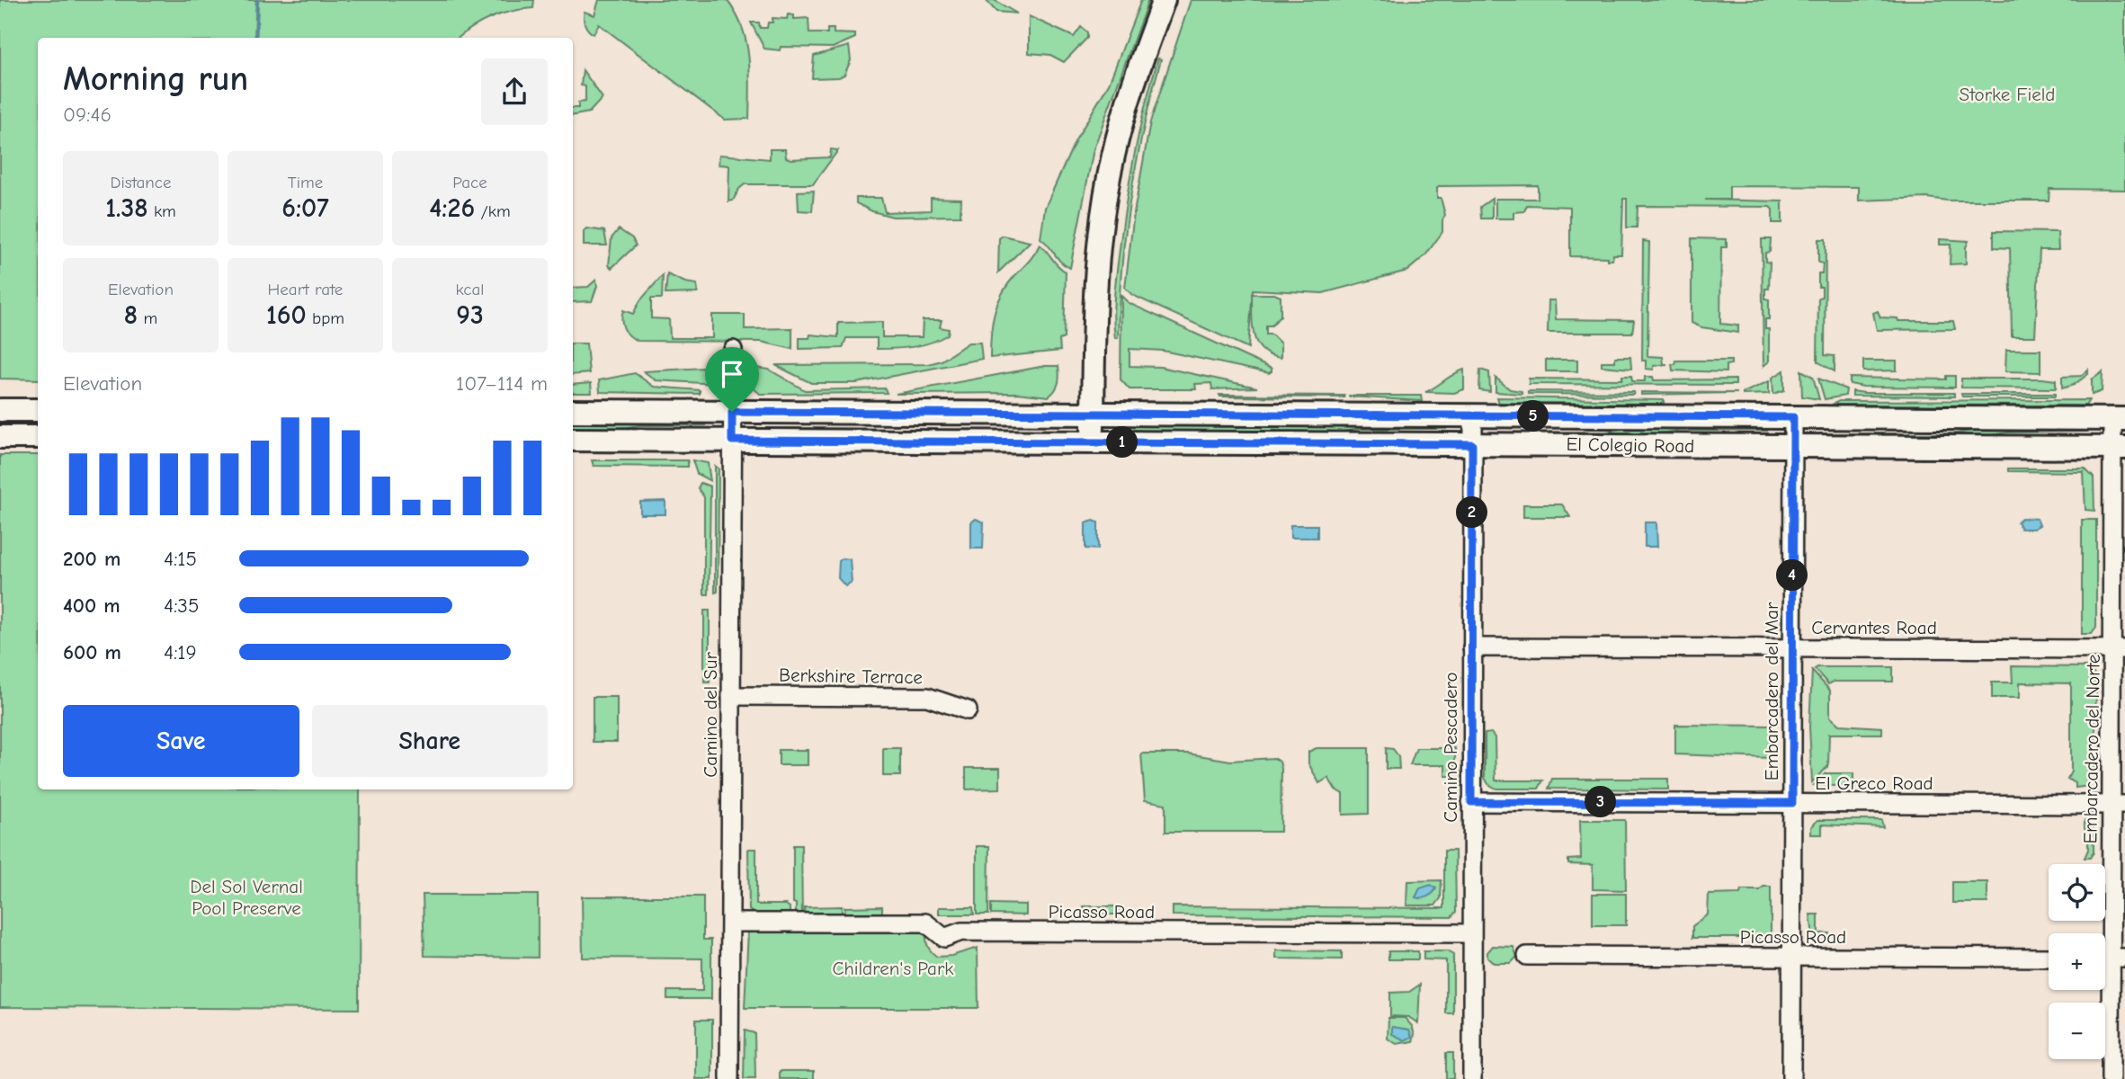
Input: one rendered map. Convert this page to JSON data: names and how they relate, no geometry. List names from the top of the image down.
{
  "streets": {
    "main road": ["El Colegio Road"],
    "street": [
      "Cervantes Road",
      "Berkshire Terrace",
      "Embarcadero del Mar",
      "Camino del Sur",
      "Camino Pescadero",
      "Embarcadero del Norte",
      "El Greco Road",
      "Picasso Road"
    ]
  },
  "crossings": [
    ["El Colegio Road", "Embarcadero del Mar"],
    ["El Colegio Road", "Camino del Sur"],
    ["El Colegio Road", "Camino Pescadero"],
    ["El Colegio Road", "Embarcadero del Norte"],
    ["Cervantes Road", "Embarcadero del Mar"],
    ["Cervantes Road", "Camino Pescadero"],
    ["Cervantes Road", "Embarcadero del Norte"],
    ["Berkshire Terrace", "Camino del Sur"],
    ["Embarcadero del Mar", "El Greco Road"],
    ["Embarcadero del Mar", "Picasso Road"],
    ["Camino Pescadero", "El Greco Road"],
    ["Camino Pescadero", "Picasso Road"],
    ["Embarcadero del Norte", "El Greco Road"]
  ],
  "parks": ["Storke Field", "Del Sol Vernal Pool Preserve", "Children's Park"],
  "page": {
    "heading": ["Morning run", "09:46"],
    "stats": [
      ["Distance", "1.38 km"],
      ["Time", "6:07"],
      ["Pace", "4:26 /km"],
      ["Elevation", "8 m"],
      ["Heart rate", "160 bpm"],
      ["kcal", "93"]
    ],
    "chart": ["Elevation", "107–114 m"],
    "pins": [
      "5",
      "1",
      "2",
      "4",
      "3"
    ],
    "list": [
      {
        "name": "200 m",
        "note": "4:15"
      },
      {
        "name": "400 m",
        "note": "4:35"
      },
      {
        "name": "600 m",
        "note": "4:19"
      }
    ],
    "buttons": ["Save", "Share"],
    "map_buttons": ["+", "−"]
  }
}
